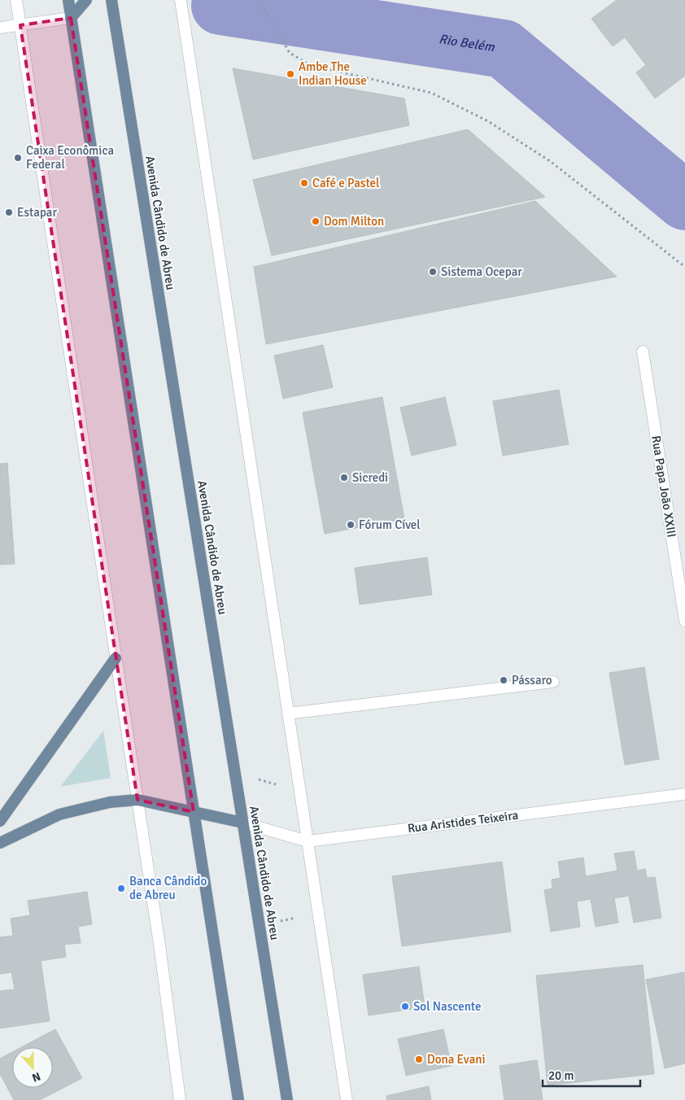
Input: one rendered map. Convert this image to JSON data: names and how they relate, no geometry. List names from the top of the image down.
{
  "streets": {
    "main road": ["Avenida Cândido de Abreu"],
    "street": ["Rua Papa João XXIII", "Rua Aristides Teixeira"]
  },
  "crossings": [
    ["Avenida Cândido de Abreu", "Rua Aristides Teixeira"]
  ],
  "water": ["Rio Belém"],
  "places": [
    "Ambe The Indian House",
    "Caixa Econômica Federal",
    "Café e Pastel",
    "Estapar",
    "Dom Milton",
    "Sistema Ocepar",
    "Sicredi",
    "Fórum Cível",
    "Pássaro",
    "Banca Cândido de Abreu",
    "Sol Nascente",
    "Dona Evani"
  ],
  "scale_bar": "20 m",
  "north": "bottom"
}
